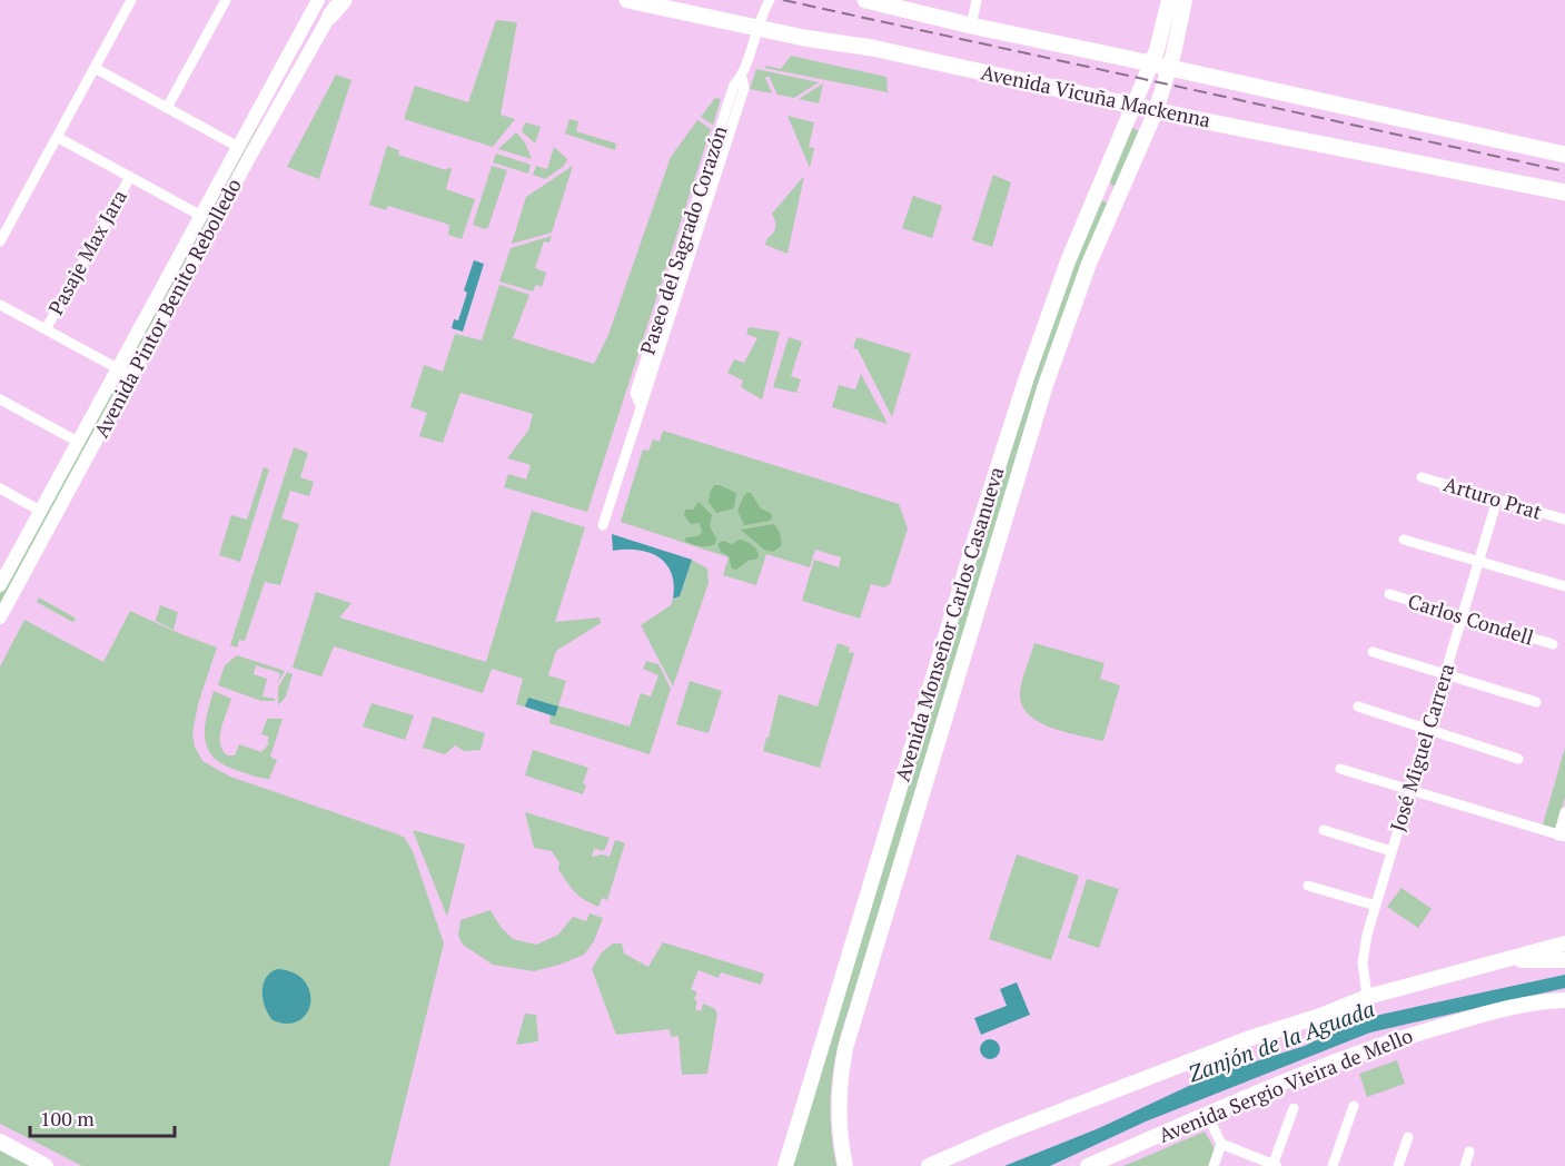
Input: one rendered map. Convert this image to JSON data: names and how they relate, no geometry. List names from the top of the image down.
{
  "streets": {
    "main road": ["Avenida Vicuña Mackenna", "Avenida Monseñor Carlos Casanueva", "Avenida Sergio Vieira de Mello"],
    "street": [
      "Paseo del Sagrado Corazón",
      "Pasaje Max Jara",
      "Avenida Pintor Benito Rebolledo",
      "Arturo Prat",
      "Carlos Condell",
      "José Miguel Carrera"
    ]
  },
  "crossings": [
    ["Avenida Vicuña Mackenna", "Paseo del Sagrado Corazón"],
    ["Avenida Vicuña Mackenna", "Avenida Monseñor Carlos Casanueva"],
    ["Arturo Prat", "José Miguel Carrera"],
    ["Carlos Condell", "José Miguel Carrera"]
  ],
  "water": ["Zanjón de la Aguada"],
  "scale_bar": "100 m"
}
